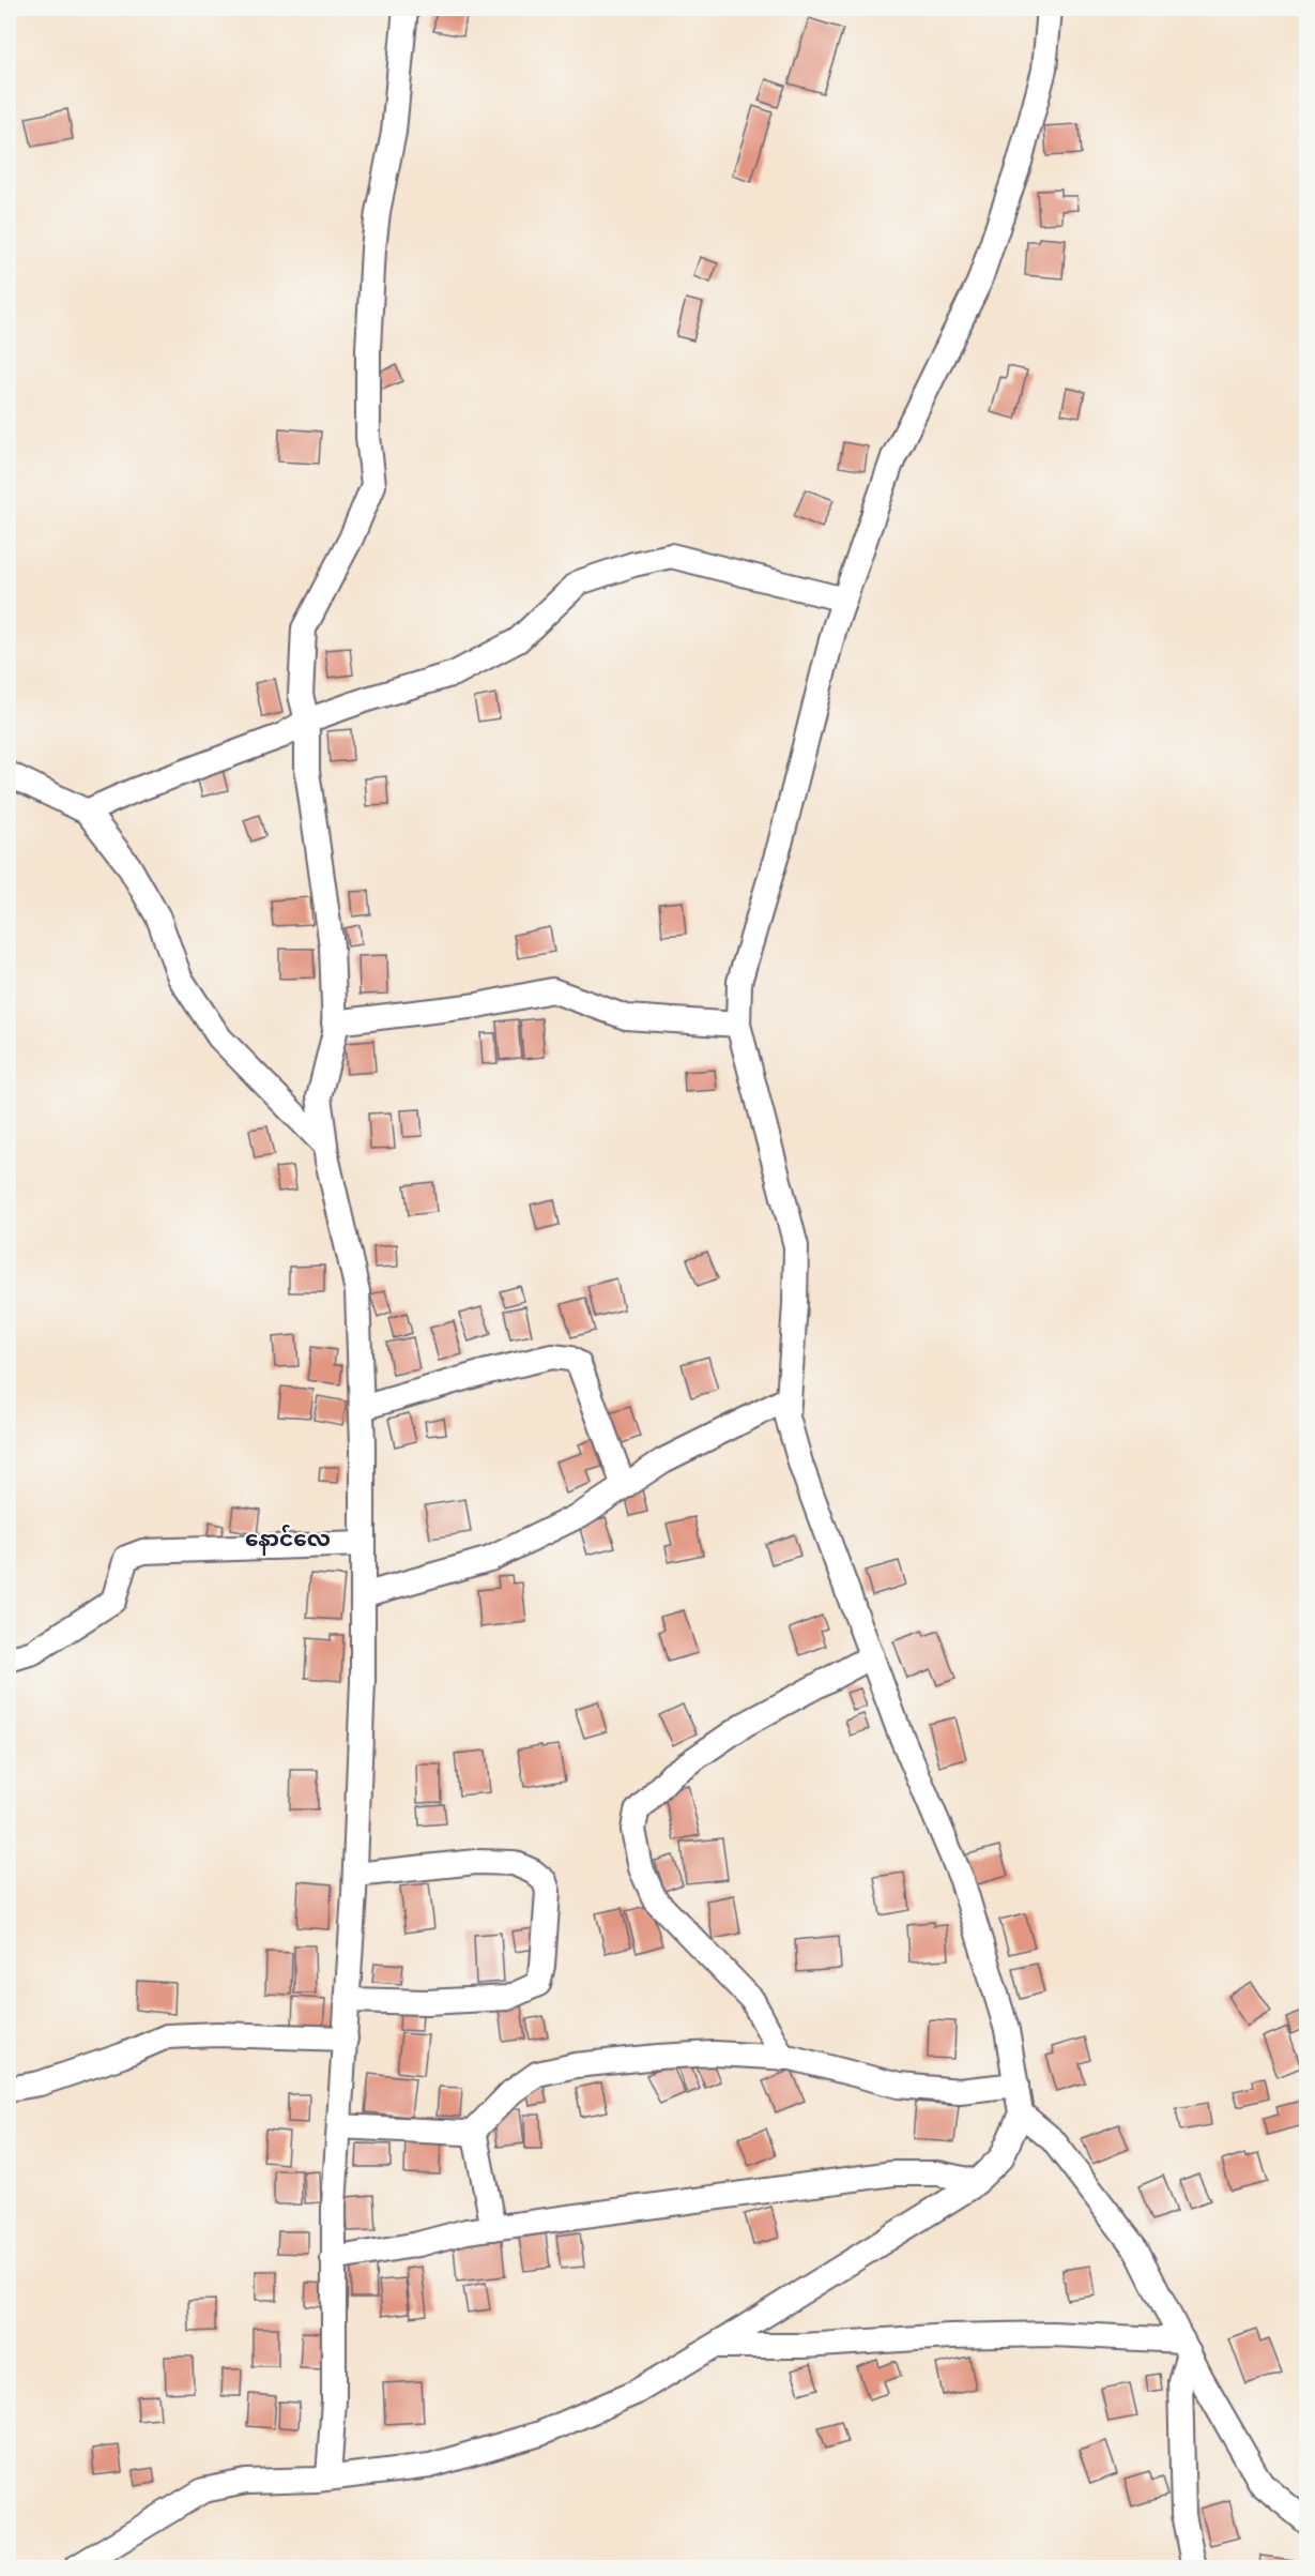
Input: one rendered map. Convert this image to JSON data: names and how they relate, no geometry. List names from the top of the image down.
{
  "districts": ["နောင်လေ"]
}
